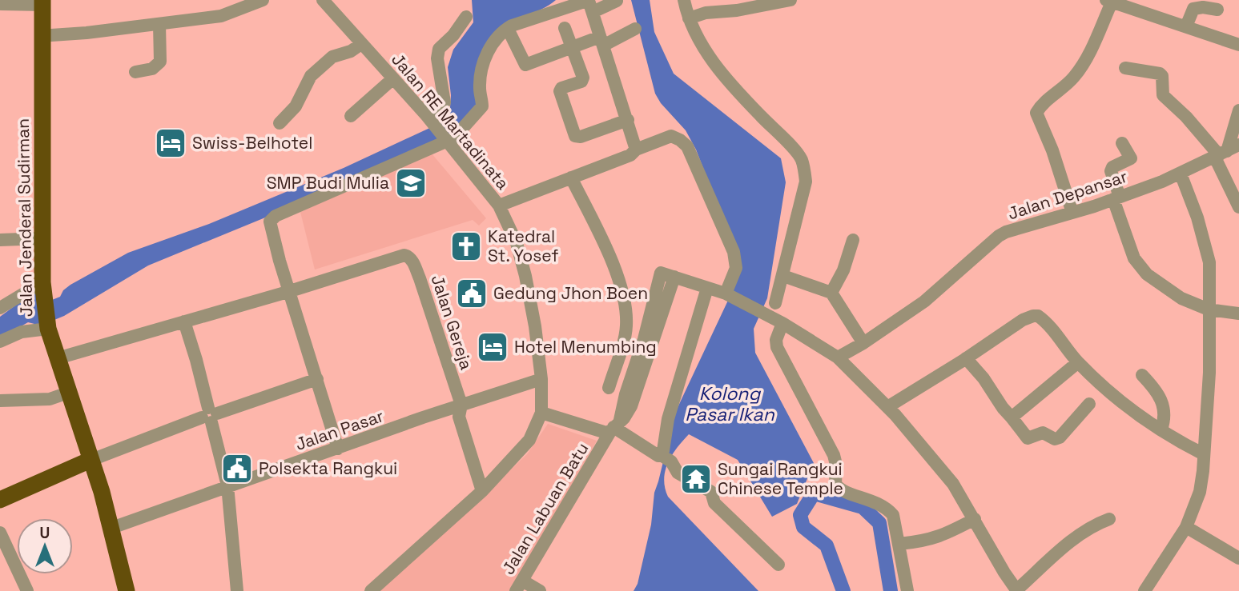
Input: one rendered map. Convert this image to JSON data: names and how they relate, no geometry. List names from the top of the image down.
{
  "streets": {
    "highway": ["Jalan Jenderal Sudirman"],
    "street": [
      "Jalan RE Martadinata",
      "Jalan Depansar",
      "Jalan Gereja",
      "Jalan Pasar",
      "Jalan Labuan Batu"
    ]
  },
  "crossings": [
    ["Jalan RE Martadinata", "Jalan Pasar"],
    ["Jalan Jenderal Sudirman", "Jalan Pasar"],
    ["Jalan Gereja", "Jalan Pasar"]
  ],
  "water": ["Kolong Pasar Ikan"],
  "places": {
    "hotel": ["Swiss-Belhotel", "Hotel Menumbing"],
    "school or university": ["SMP Budi Mulia"],
    "church": ["Katedral St. Yosef"],
    "public building": ["Gedung Jhon Boen", "Polsekta Rangkui"],
    "temple": ["Sungai Rangkui Chinese Temple"]
  },
  "north": "top"
}
